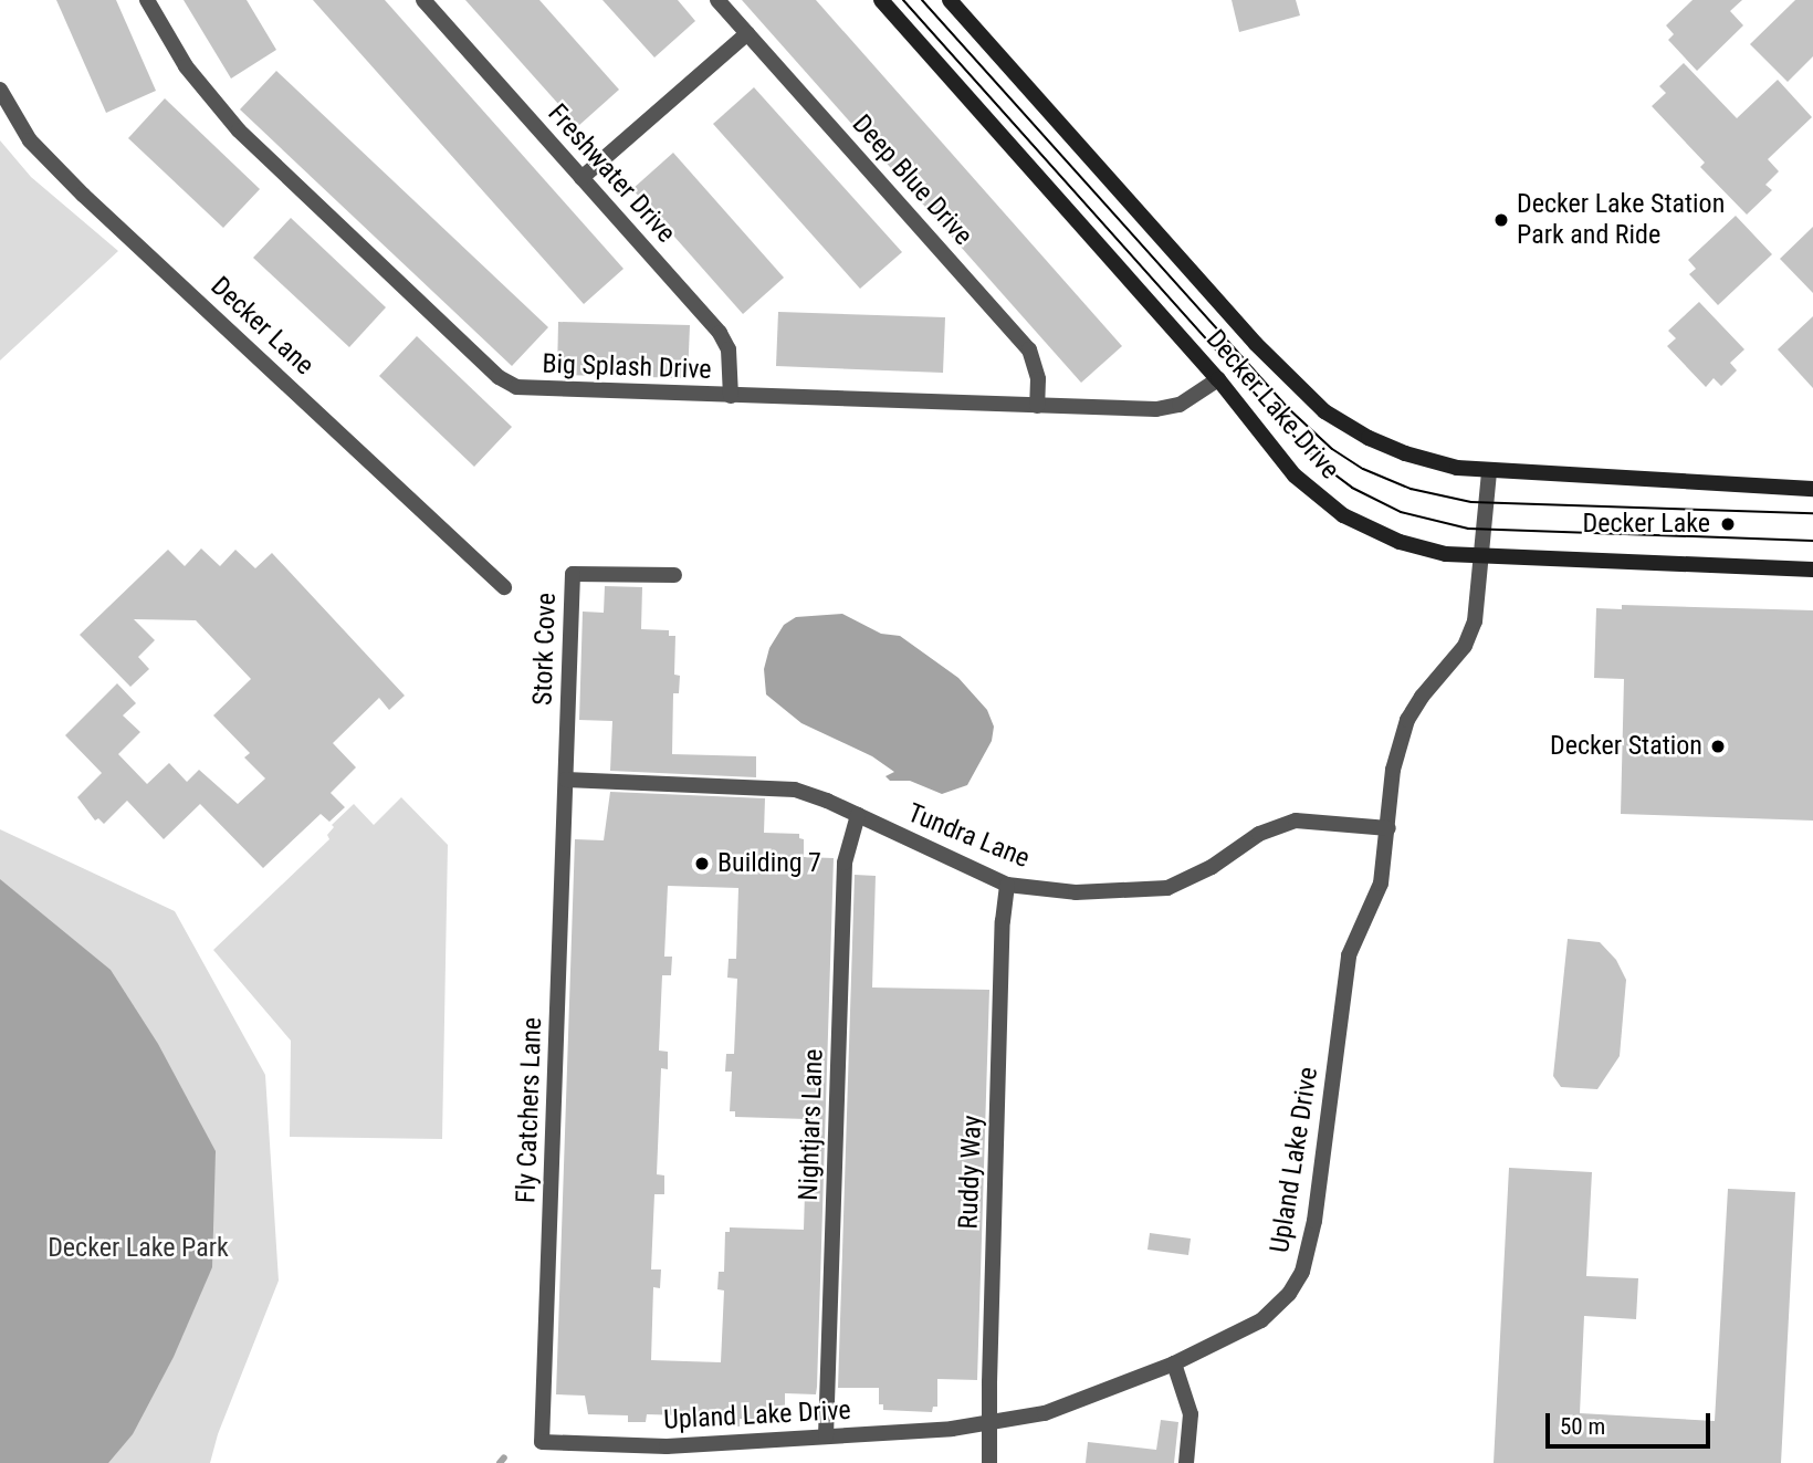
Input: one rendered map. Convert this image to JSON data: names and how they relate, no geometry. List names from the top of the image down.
{
  "streets": {
    "street": [
      "Freshwater Drive",
      "Deep Blue Drive",
      "Decker Lane",
      "Big Splash Drive",
      "Decker Lake Drive",
      "Stork Cove",
      "Tundra Lane",
      "Fly Catchers Lane",
      "Nightjars Lane",
      "Upland Lake Drive",
      "Ruddy Way"
    ]
  },
  "crossings": [
    ["Freshwater Drive", "Big Splash Drive"],
    ["Deep Blue Drive", "Big Splash Drive"],
    ["Big Splash Drive", "Decker Lake Drive"],
    ["Decker Lake Drive", "Upland Lake Drive"],
    ["Stork Cove", "Tundra Lane"],
    ["Stork Cove", "Fly Catchers Lane"],
    ["Tundra Lane", "Fly Catchers Lane"],
    ["Tundra Lane", "Nightjars Lane"],
    ["Tundra Lane", "Upland Lake Drive"],
    ["Tundra Lane", "Ruddy Way"],
    ["Fly Catchers Lane", "Upland Lake Drive"],
    ["Nightjars Lane", "Upland Lake Drive"],
    ["Upland Lake Drive", "Ruddy Way"]
  ],
  "parks": ["Decker Lake Park"],
  "places": [
    "Decker Lake Station Park and Ride",
    "Decker Lake",
    "Decker Station",
    "Building 7"
  ],
  "scale_bar": "50 m"
}
